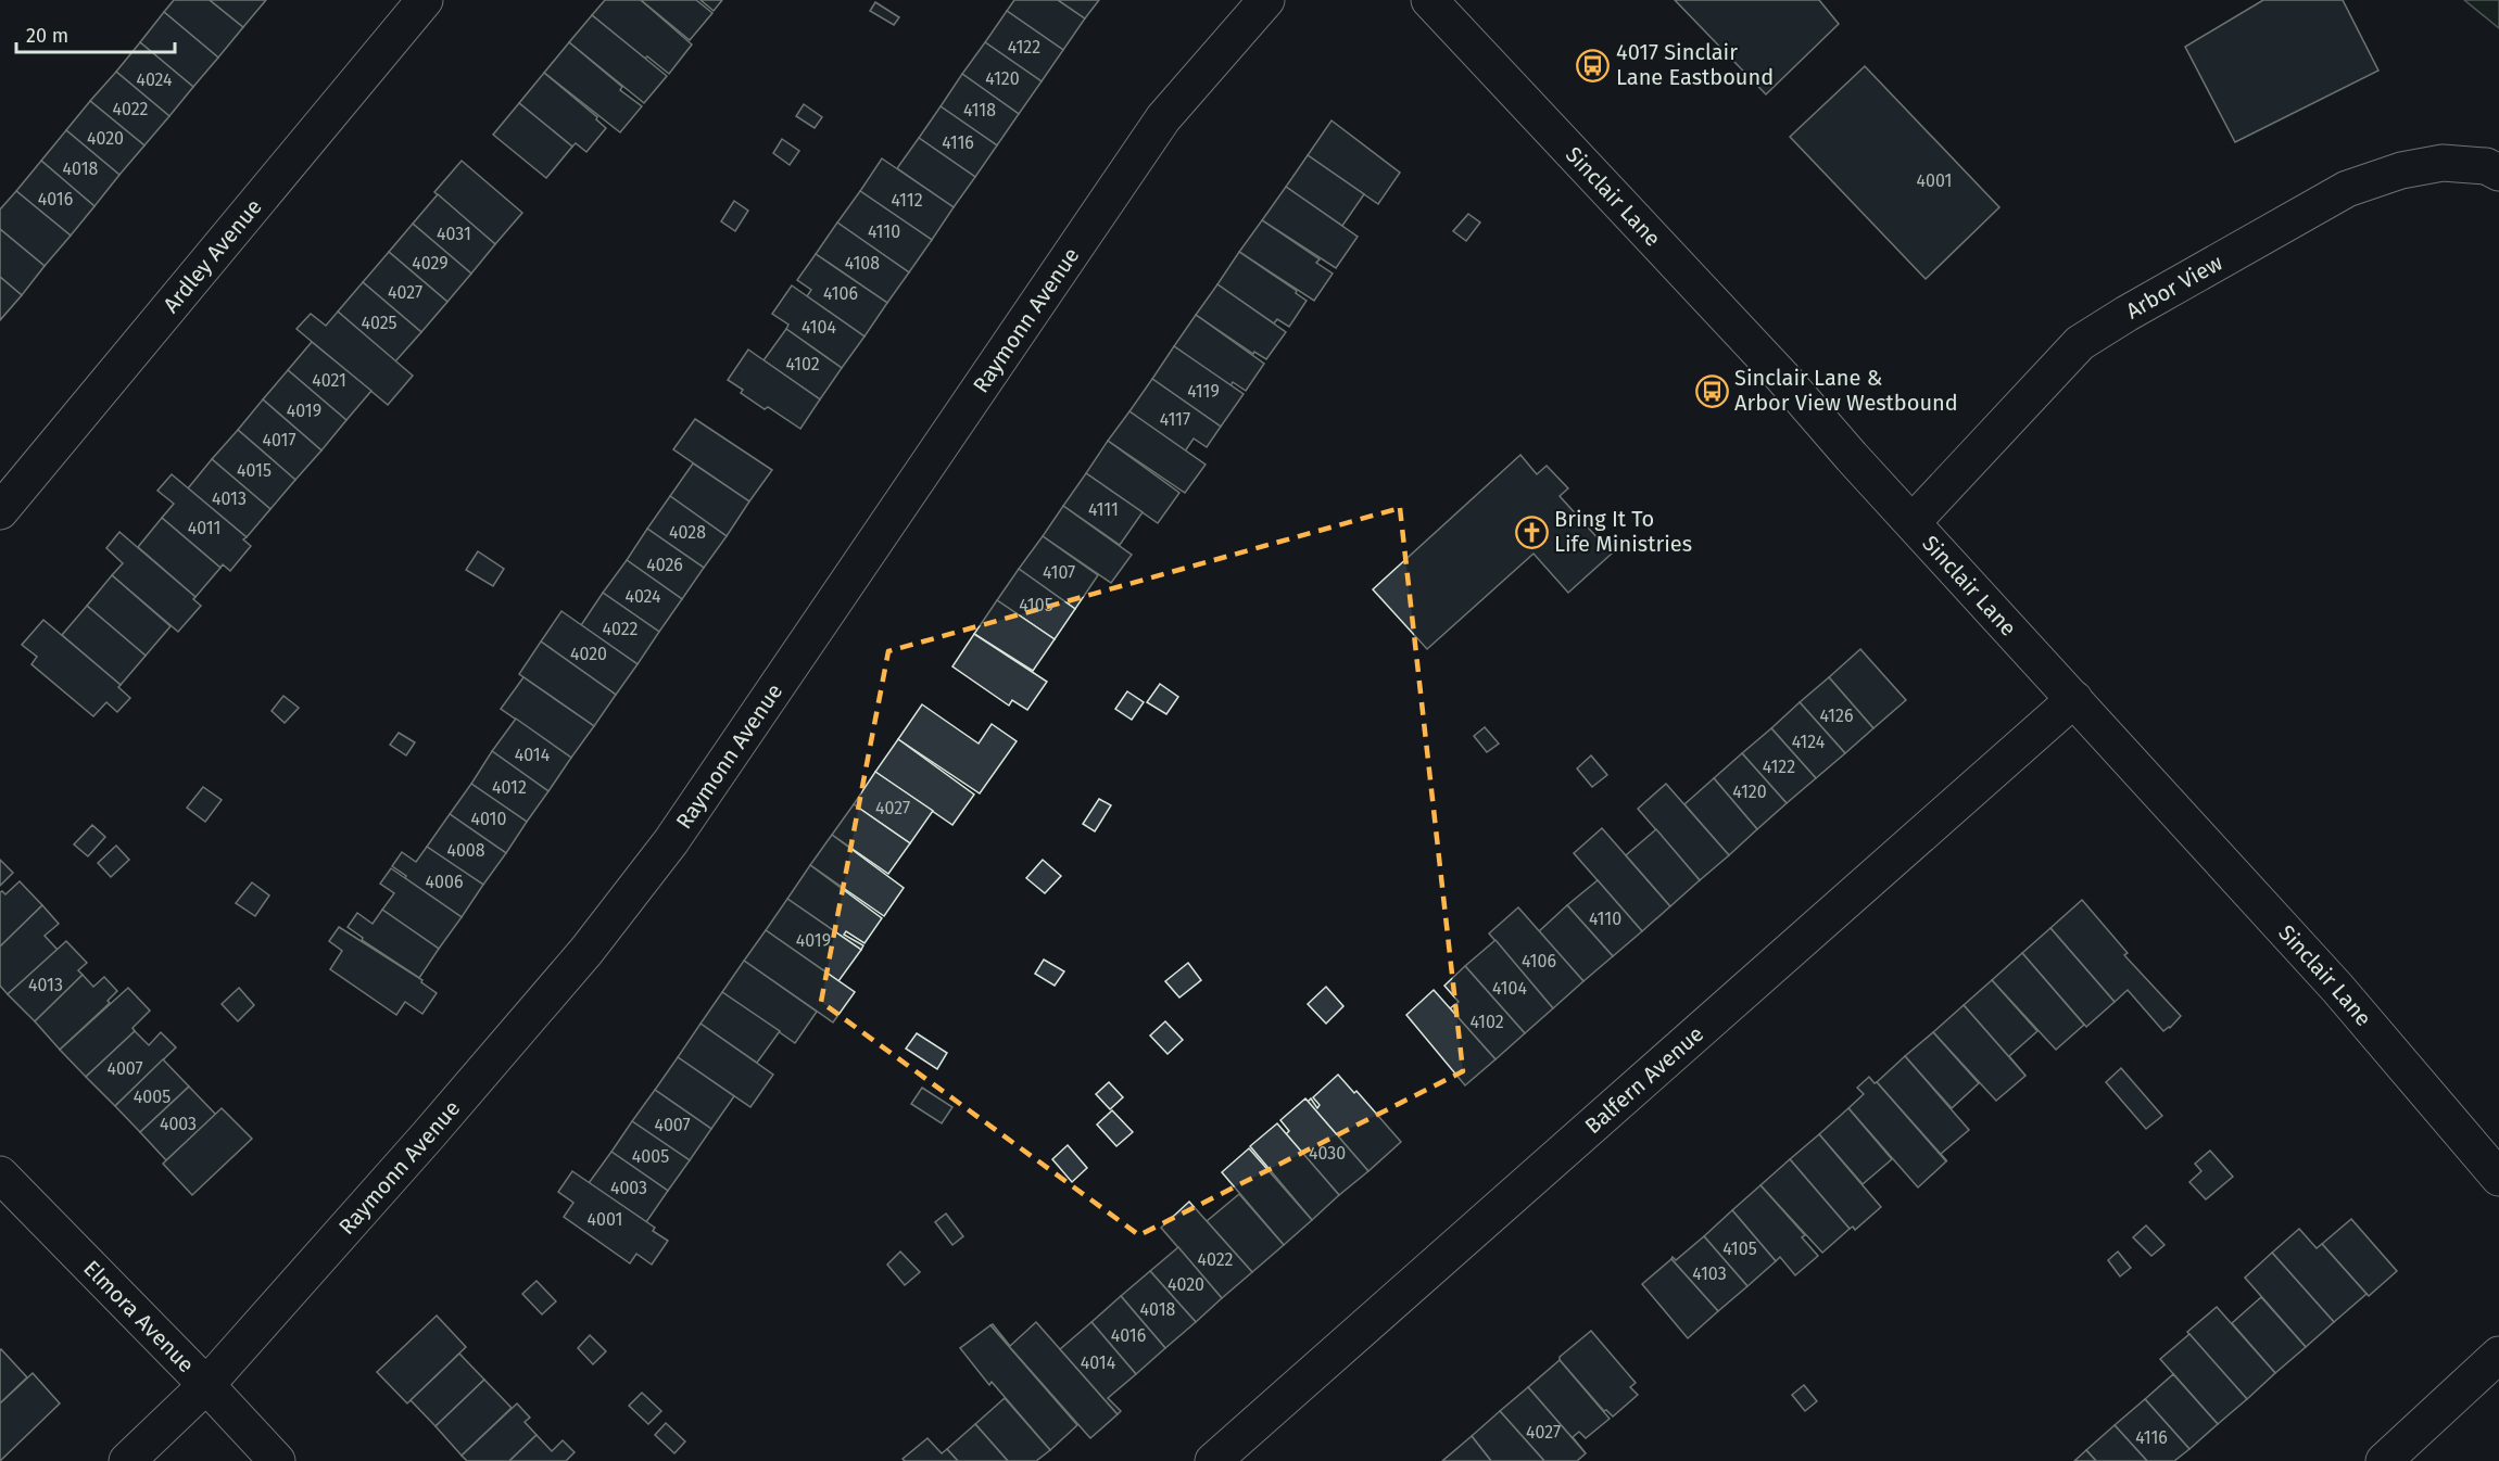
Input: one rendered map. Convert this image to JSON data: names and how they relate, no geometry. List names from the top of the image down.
{
  "streets": {
    "street": [
      "Sinclair Lane",
      "Ardley Avenue",
      "Arbor View",
      "Raymonn Avenue",
      "Balfern Avenue",
      "Elmora Avenue"
    ]
  },
  "crossings": [
    ["Sinclair Lane", "Arbor View"],
    ["Sinclair Lane", "Balfern Avenue"],
    ["Raymonn Avenue", "Elmora Avenue"]
  ],
  "places": {
    "bus stop": ["4017 Sinclair Lane Eastbound", "Sinclair Lane & Arbor View Westbound"],
    "church": ["Bring It To Life Ministries"]
  },
  "house_numbers": [
    "4122",
    "4120",
    "4024",
    "4022",
    "4118",
    "4020",
    "4116",
    "4018",
    "4001",
    "4016",
    "4112",
    "4110",
    "4031",
    "4029",
    "4108",
    "4027",
    "4106",
    "4025",
    "4104",
    "4102",
    "4021",
    "4119",
    "4019",
    "4117",
    "4017",
    "4015",
    "4013",
    "4111",
    "4011",
    "4028",
    "4026",
    "4107",
    "4024",
    "4105",
    "4022",
    "4020",
    "4126",
    "4124",
    "4014",
    "4122",
    "4012",
    "4120",
    "4027",
    "4010",
    "4008",
    "4006",
    "4110",
    "4019",
    "4106",
    "4013",
    "4104",
    "4102",
    "4007",
    "4005",
    "4003",
    "4007",
    "4030",
    "4005",
    "4003",
    "4001",
    "4105",
    "4022",
    "4103",
    "4020",
    "4018",
    "4016",
    "4014",
    "4027",
    "4116"
  ],
  "scale_bar": "20 m"
}
